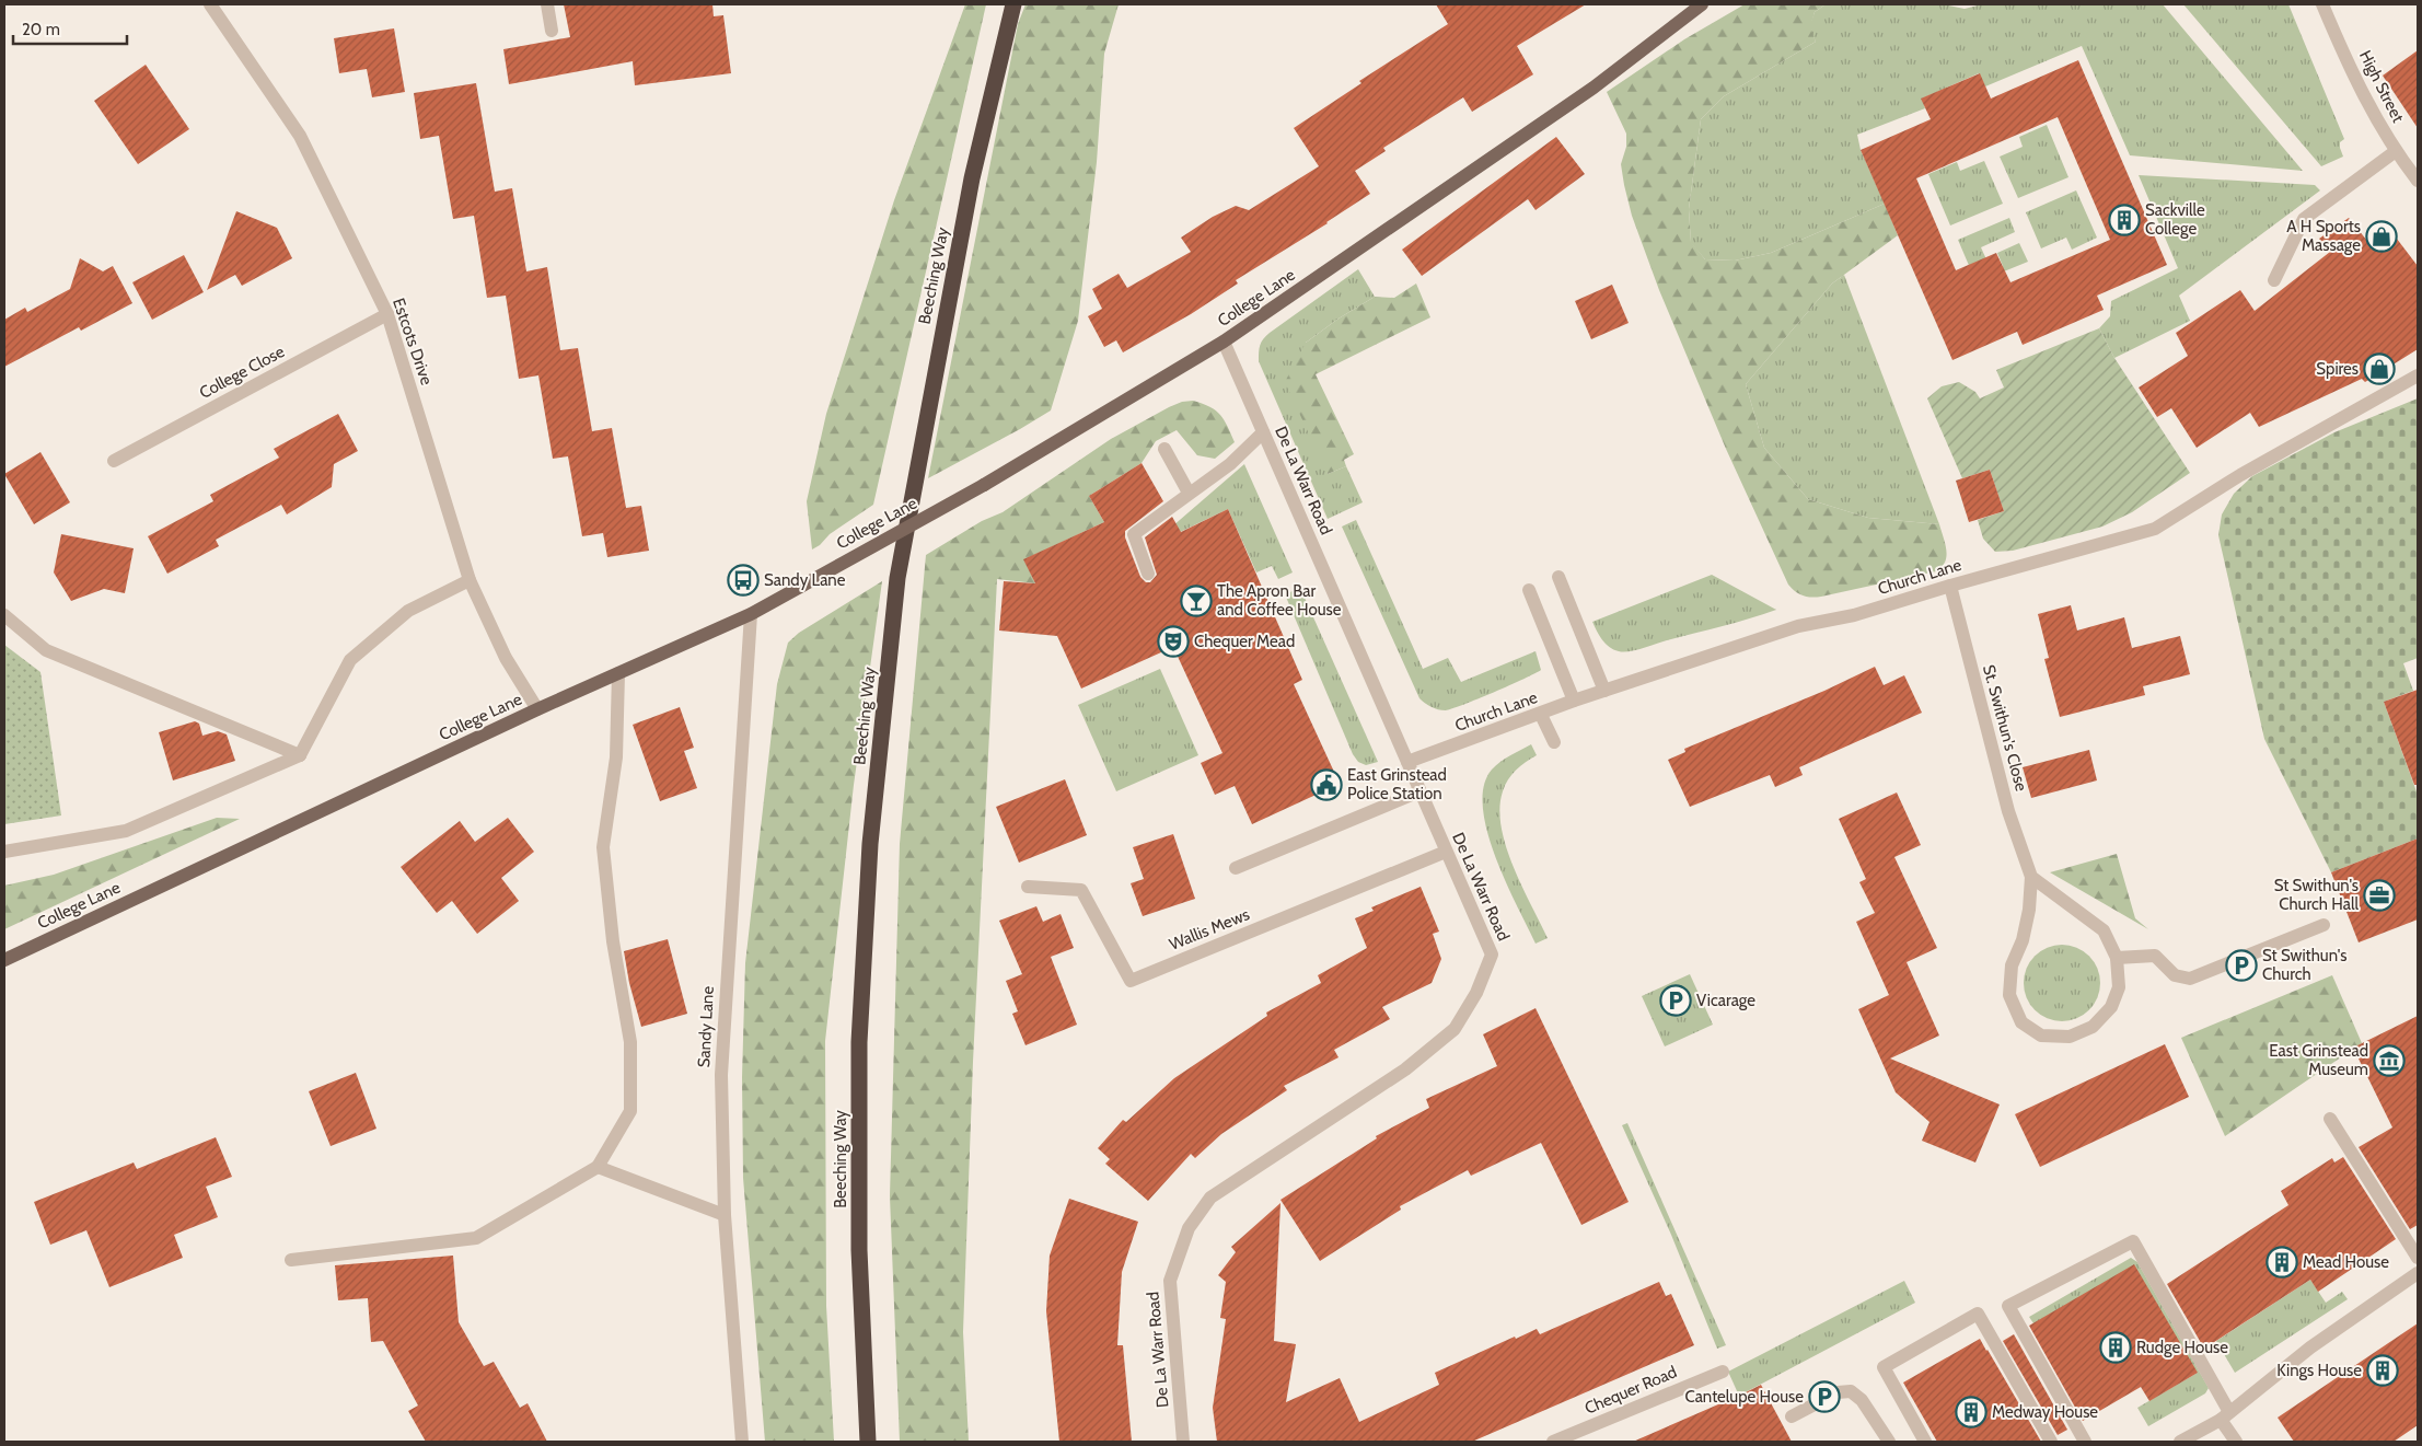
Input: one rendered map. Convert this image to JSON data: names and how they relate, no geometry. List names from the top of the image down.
{
  "streets": {
    "highway": ["Beeching Way"],
    "main road": ["College Lane"],
    "street": [
      "High Street",
      "Estcots Drive",
      "College Close",
      "De La Warr Road",
      "Church Lane",
      "St. Swithun's Close",
      "Wallis Mews",
      "Sandy Lane",
      "Chequer Road"
    ]
  },
  "crossings": [
    ["College Lane", "Estcots Drive"],
    ["College Lane", "De La Warr Road"],
    ["College Lane", "Sandy Lane"],
    ["Estcots Drive", "College Close"],
    ["De La Warr Road", "Church Lane"],
    ["De La Warr Road", "Wallis Mews"],
    ["Church Lane", "St. Swithun's Close"]
  ],
  "places": {
    "building": [
      "Sackville College",
      "Mead House",
      "Rudge House",
      "Kings House",
      "Medway House"
    ],
    "shop": ["A H Sports Massage", "Spires"],
    "bus stop": ["Sandy Lane"],
    "bar": ["The Apron Bar and Coffee House"],
    "theatre": ["Chequer Mead"],
    "public building": ["East Grinstead Police Station"],
    "office": ["St Swithun's Church Hall"],
    "parking": ["St Swithun's Church", "Vicarage", "Cantelupe House"],
    "museum": ["East Grinstead Museum"]
  },
  "scale_bar": "20 m"
}
